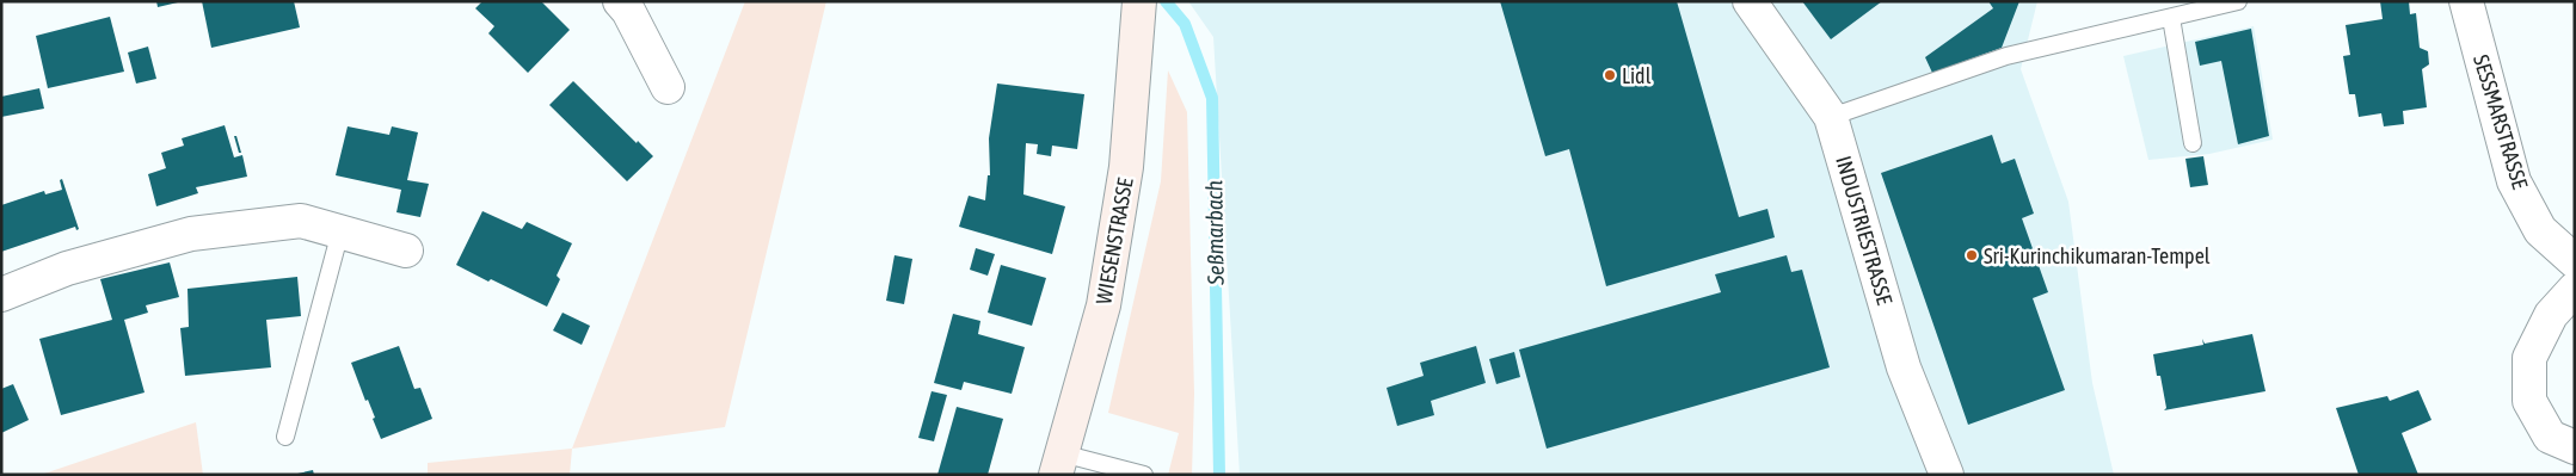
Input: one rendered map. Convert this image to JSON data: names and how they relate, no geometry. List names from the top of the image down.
{
  "streets": {
    "main road": ["WIESENSTRASSE"],
    "street": ["SESSMARSTRASSE", "INDUSTRIESTRASSE"]
  },
  "water": ["Seßmarbach"],
  "places": ["Lidl", "Sri-Kurinchikumaran-Tempel"]
}
